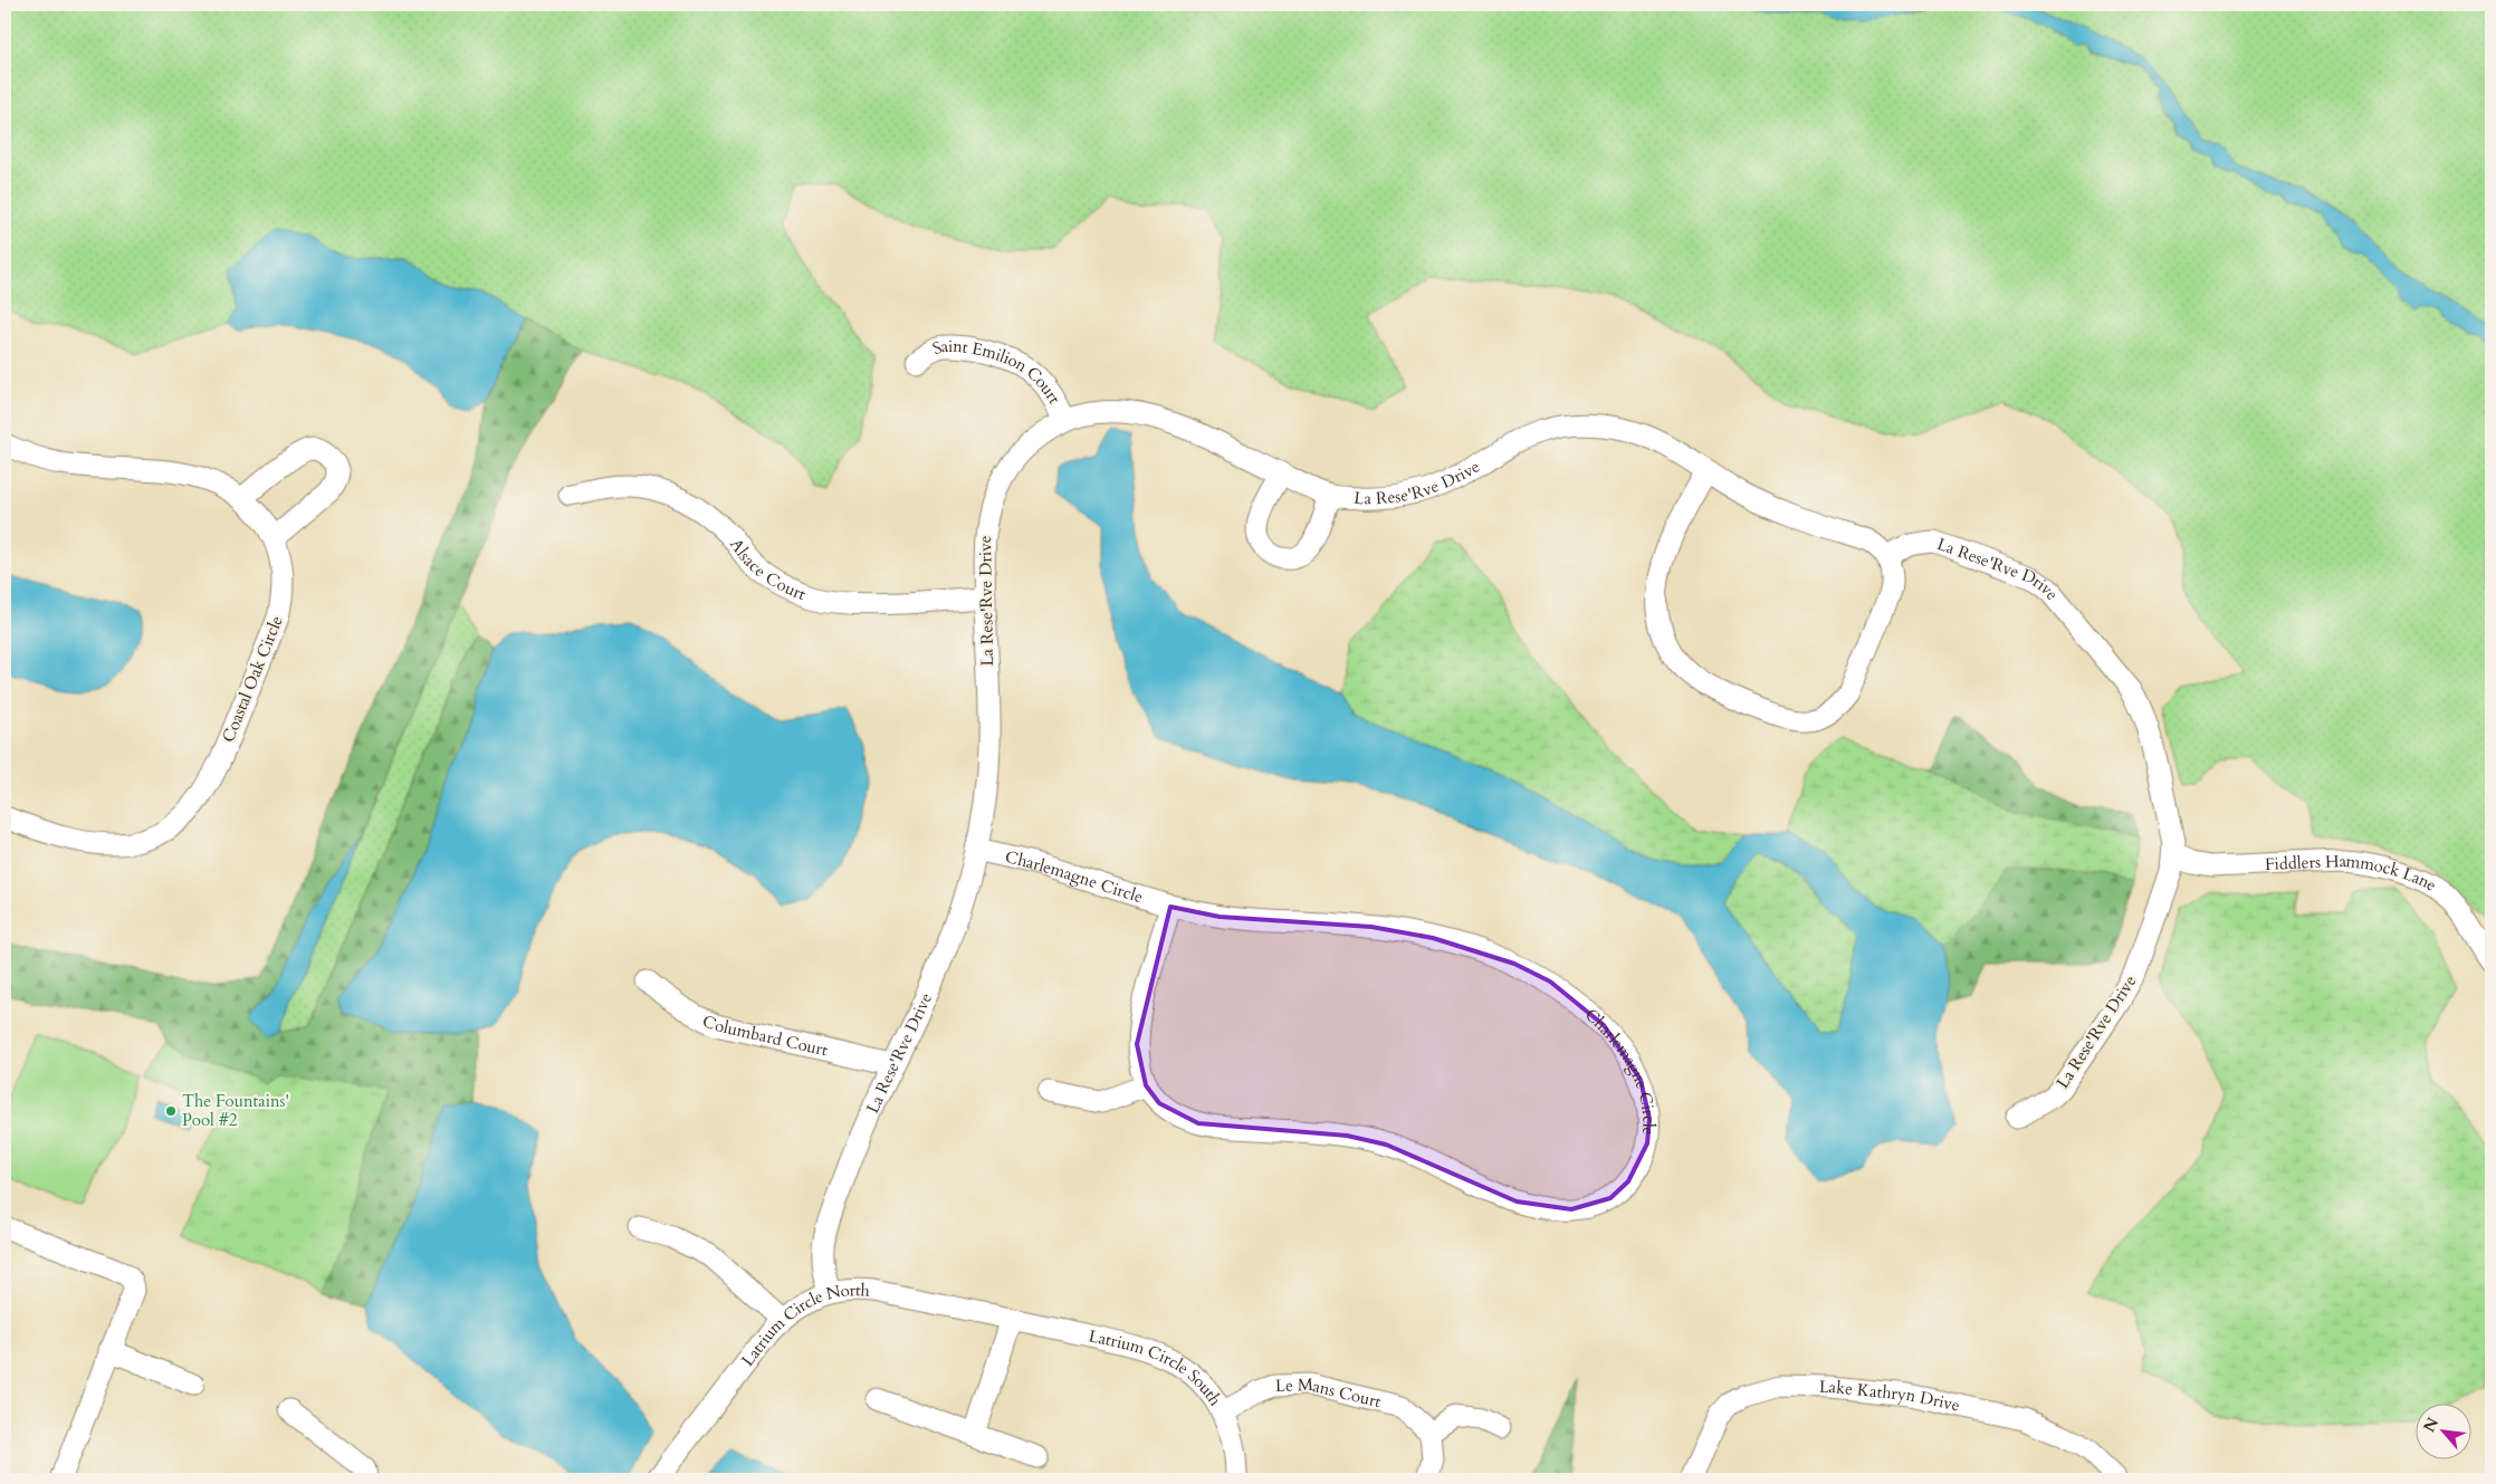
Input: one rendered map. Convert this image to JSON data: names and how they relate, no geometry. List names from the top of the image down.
{
  "streets": {
    "street": [
      "Saint Emilion Court",
      "La Rese'Rve Drive",
      "Alsace Court",
      "Coastal Oak Circle",
      "Charlemagne Circle",
      "Fiddlers Hammock Lane",
      "Columbard Court",
      "Latrium Circle North",
      "Latrium Circle South",
      "Le Mans Court",
      "Lake Kathryn Drive"
    ]
  },
  "crossings": [
    ["Saint Emilion Court", "La Rese'Rve Drive"],
    ["La Rese'Rve Drive", "Alsace Court"],
    ["La Rese'Rve Drive", "Charlemagne Circle"],
    ["La Rese'Rve Drive", "Fiddlers Hammock Lane"],
    ["La Rese'Rve Drive", "Columbard Court"],
    ["La Rese'Rve Drive", "Latrium Circle North"],
    ["Latrium Circle North", "Latrium Circle South"],
    ["Latrium Circle South", "Le Mans Court"]
  ],
  "places": ["The Fountains' Pool #2"],
  "north": "top left"
}
